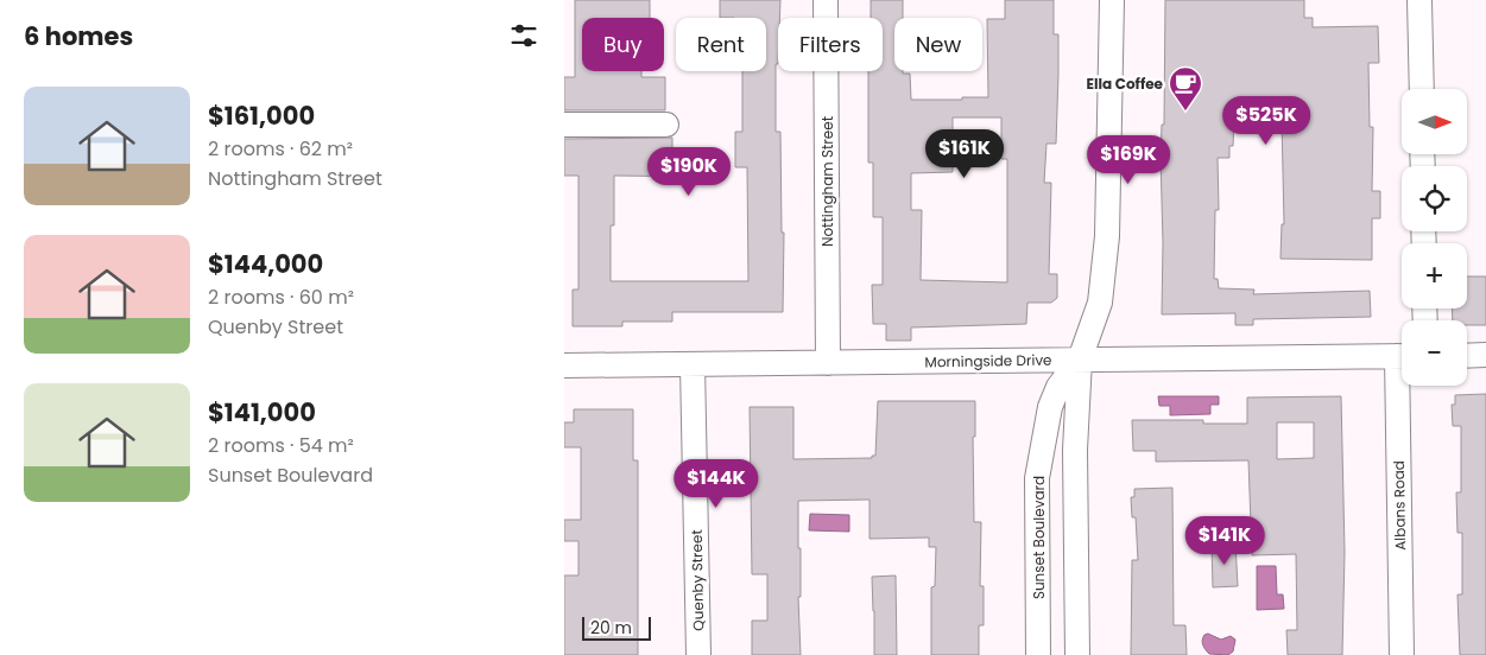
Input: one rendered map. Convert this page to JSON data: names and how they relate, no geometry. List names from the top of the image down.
{
  "streets": {
    "street": [
      "Nottingham Street",
      "Morningside Drive",
      "Albans Road",
      "Sunset Boulevard",
      "Quenby Street"
    ]
  },
  "crossings": [
    ["Nottingham Street", "Morningside Drive"],
    ["Morningside Drive", "Sunset Boulevard"],
    ["Morningside Drive", "Quenby Street"]
  ],
  "places": {
    "cafe": ["Ella Coffee"]
  },
  "scale_bar": "20 m",
  "north": "right",
  "page": {
    "heading": "6 homes",
    "chip": [
      "Buy",
      "Rent",
      "Filters",
      "New"
    ],
    "list": [
      {
        "name": "$161,000",
        "note": "2 rooms · 62 m² · Nottingham Street"
      },
      {
        "name": "$144,000",
        "note": "2 rooms · 60 m² · Quenby Street"
      },
      {
        "name": "$141,000",
        "note": "2 rooms · 54 m² · Sunset Boulevard"
      }
    ],
    "map_buttons": ["+", "−"],
    "price": [
      "$525K",
      "$161K",
      "$169K",
      "$190K",
      "$144K",
      "$141K"
    ],
    "scale": "20 m"
  }
}
